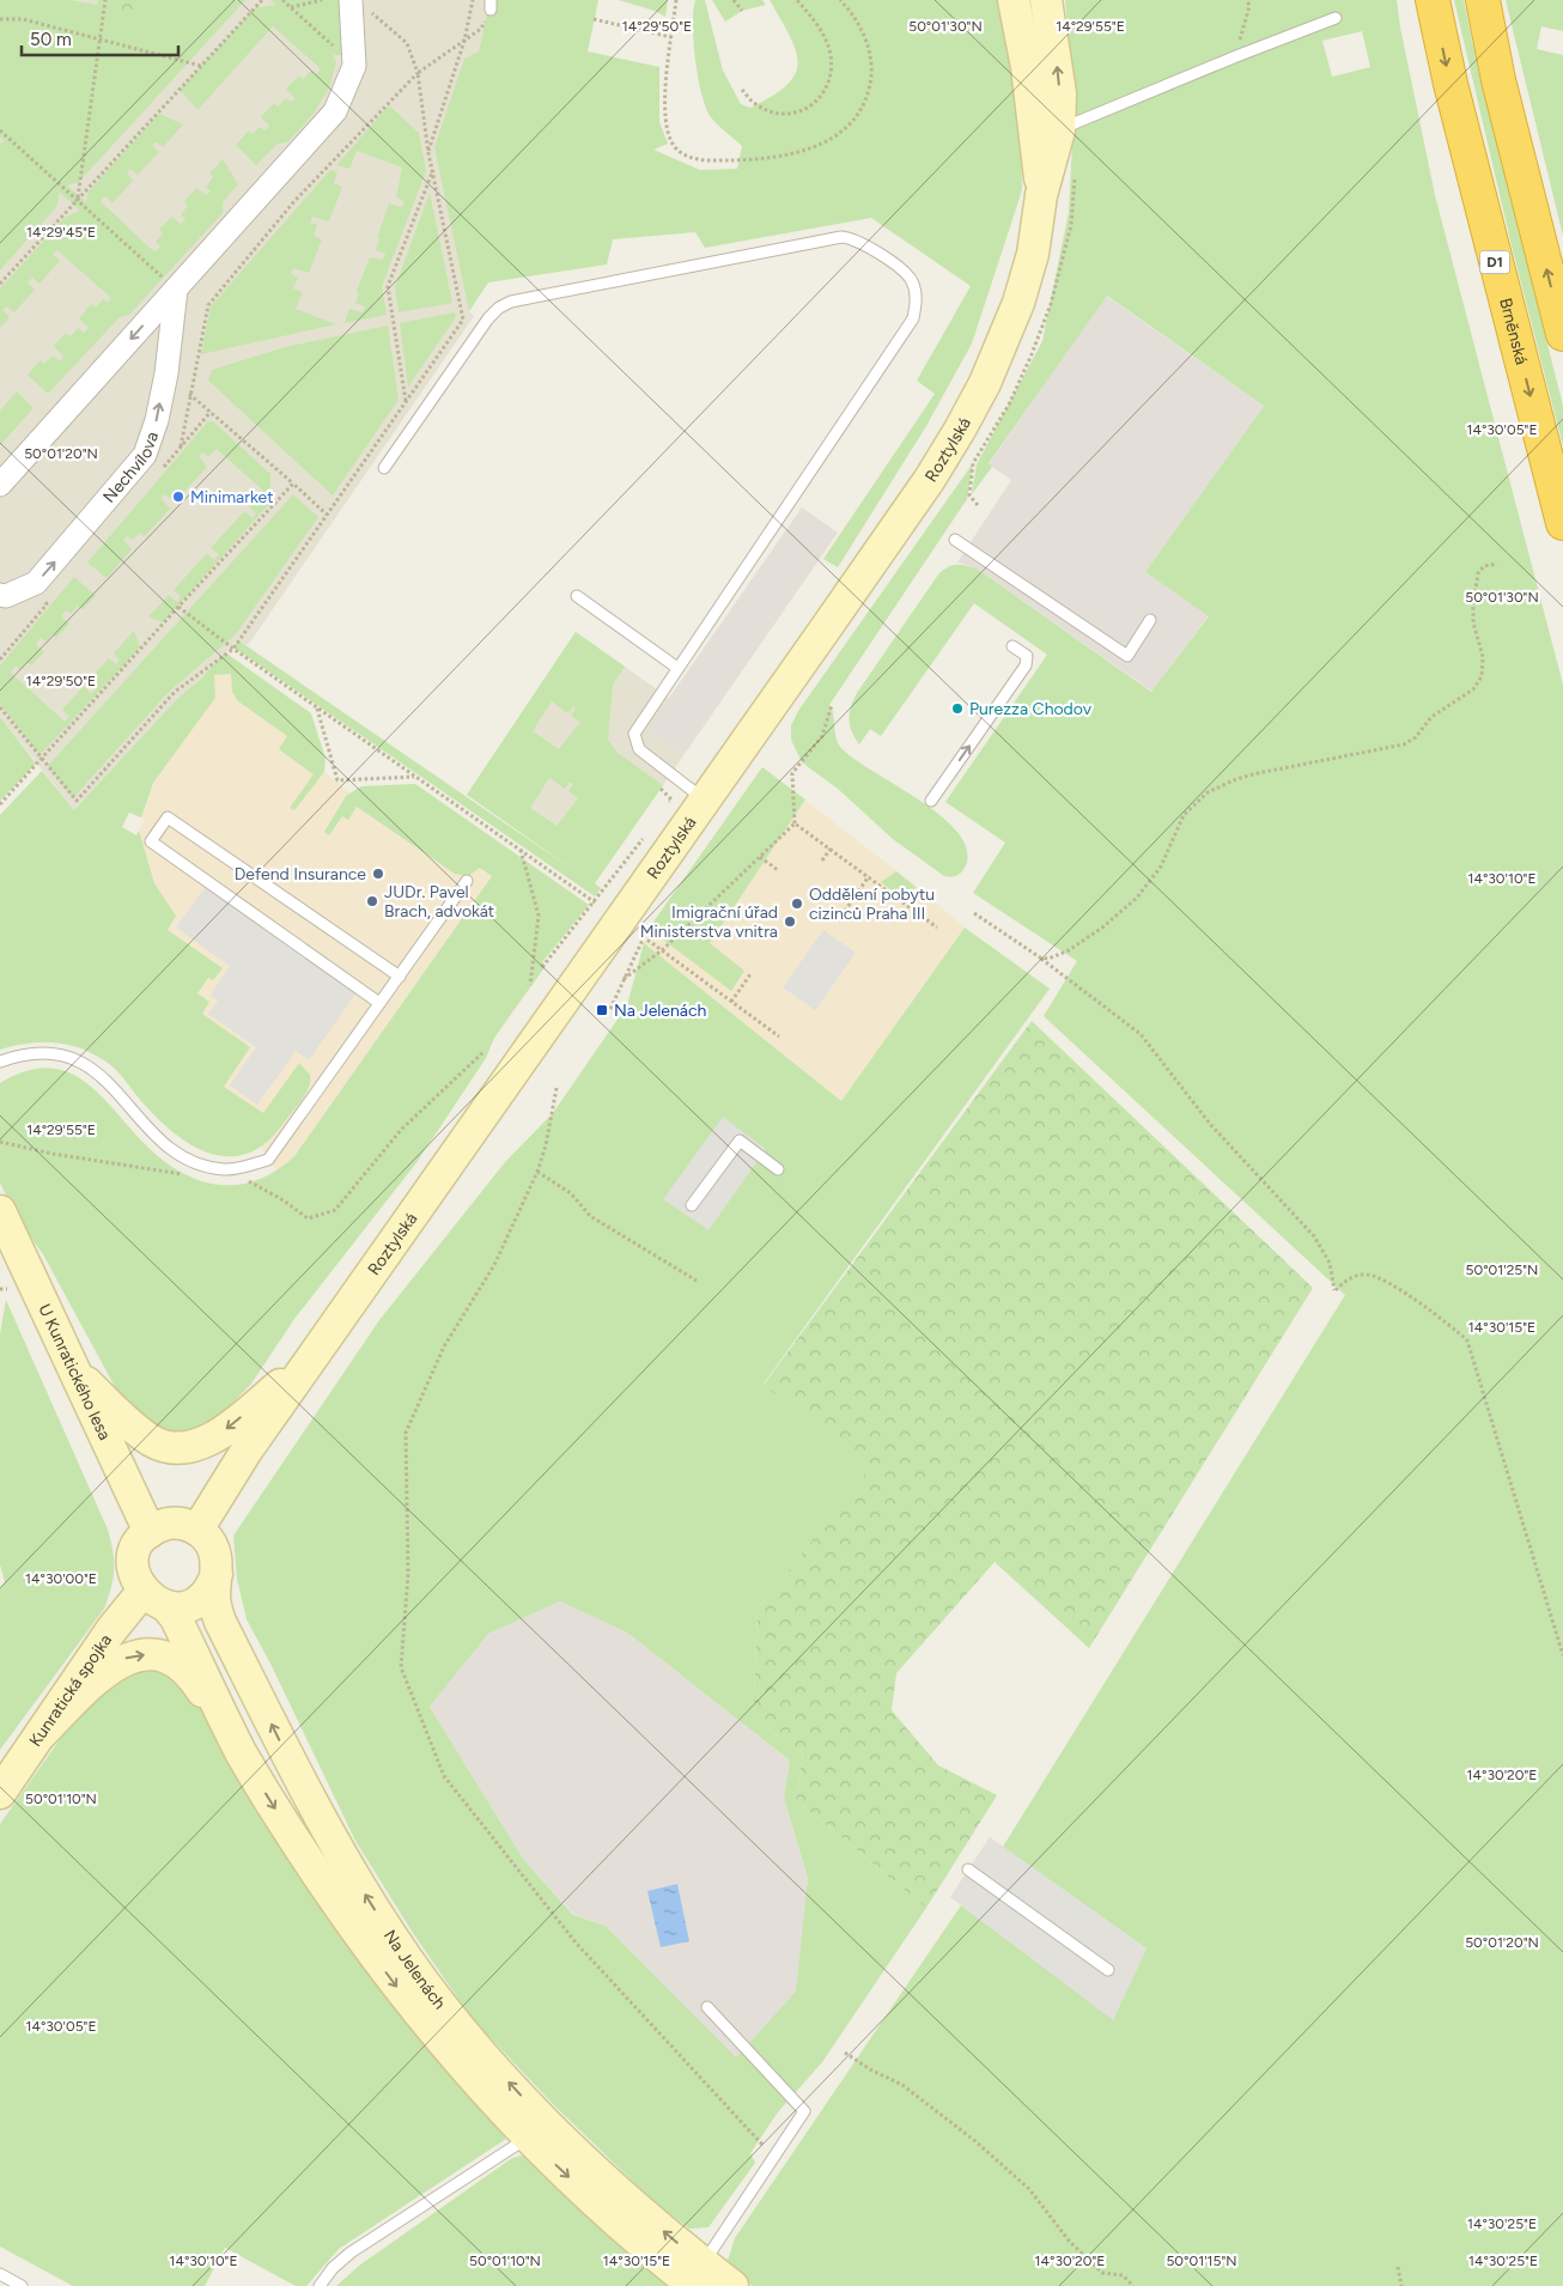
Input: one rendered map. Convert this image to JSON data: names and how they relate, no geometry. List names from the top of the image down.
{
  "streets": {
    "highway": ["D1", "Brněnská"],
    "main road": [
      "Roztylská",
      "U Kunratického lesa",
      "Kunratická spojka",
      "Na Jelenách"
    ],
    "street": ["Nechvílova"]
  },
  "crossings": [
    ["Roztylská", "U Kunratického lesa"],
    ["Roztylská", "Kunratická spojka"],
    ["Roztylská", "Na Jelenách"],
    ["U Kunratického lesa", "Kunratická spojka"],
    ["U Kunratického lesa", "Na Jelenách"],
    ["Kunratická spojka", "Na Jelenách"]
  ],
  "places": {
    "other": [
      "Minimarket",
      "Purezza Chodov",
      "Defend Insurance",
      "JUDr. Pavel Brach, advokát",
      "Oddělení pobytu cizinců Praha III",
      "Imigrační úřad Ministerstva vnitra"
    ],
    "transit": ["Na Jelenách"]
  },
  "scale_bar": "50 m",
  "coordinates": [
    "50°01'30\"N",
    "14°29'50\"E",
    "14°29'55\"E",
    "14°29'45\"E",
    "14°30'05\"E",
    "50°01'20\"N",
    "14°30'10\"E",
    "50°01'25\"N",
    "14°30'15\"E",
    "14°30'00\"E",
    "14°30'20\"E",
    "50°01'10\"N",
    "14°30'25\"E",
    "50°01'15\"N"
  ]
}
